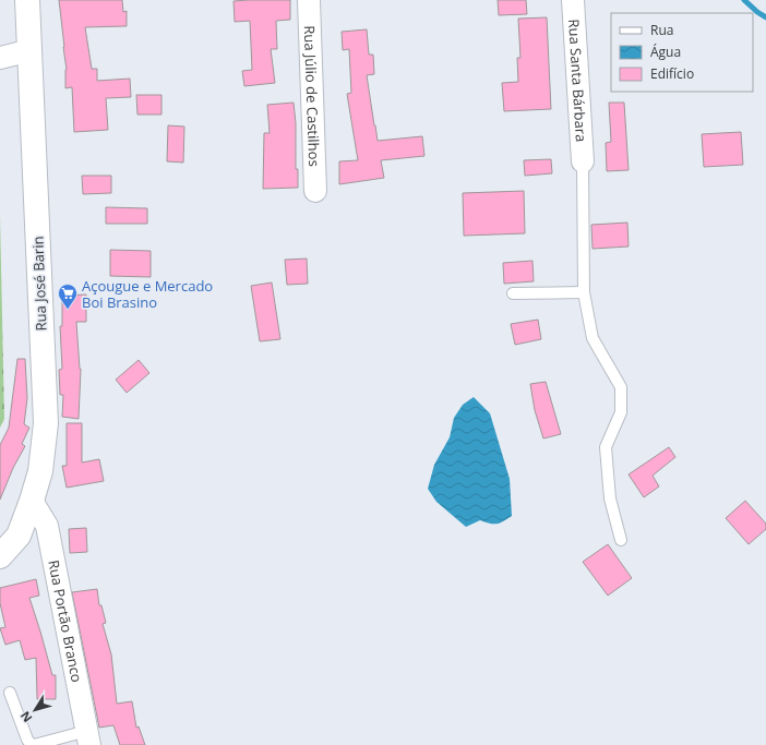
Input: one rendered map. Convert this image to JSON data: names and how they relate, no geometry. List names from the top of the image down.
{
  "streets": {
    "main road": ["Rua José Barin"],
    "street": ["Rua Santa Bárbara", "Rua Júlio de Castilhos", "Rua Portão Branco"]
  },
  "crossings": [
    ["Rua José Barin", "Rua Portão Branco"]
  ],
  "places": {
    "supermarket": ["Açougue e Mercado Boi Brasino"]
  },
  "legend": ["Rua", "Água", "Edifício"],
  "north": "bottom left"
}
